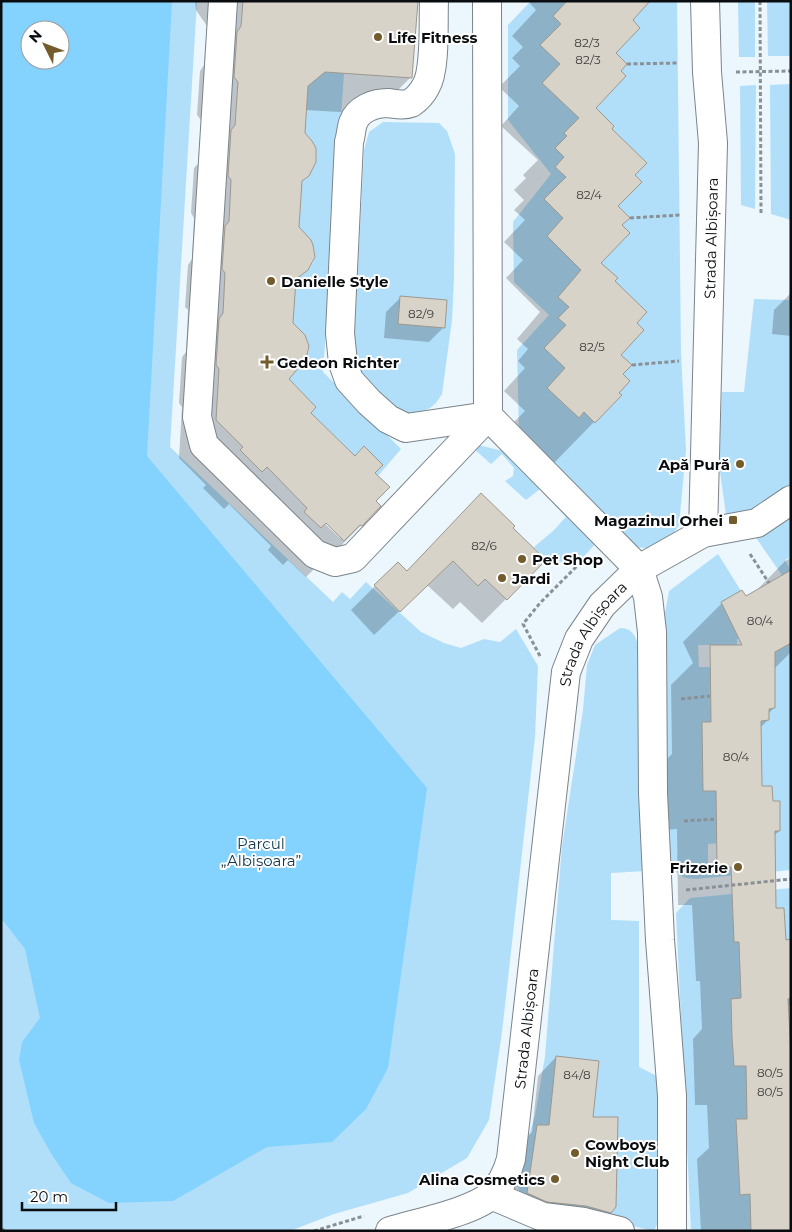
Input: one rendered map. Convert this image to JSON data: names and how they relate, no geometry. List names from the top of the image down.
{
  "streets": {
    "lane": ["Strada Albișoara"]
  },
  "parks": ["Parcul „Albișoara”"],
  "places": {
    "other": [
      "Life Fitness",
      "Danielle Style",
      "Apă Pură",
      "Pet Shop",
      "Jardi",
      "Frizerie",
      "Cowboys Night Club",
      "Alina Cosmetics"
    ],
    "health": ["Gedeon Richter"],
    "transit": ["Magazinul Orhei"]
  },
  "house_numbers": [
    "82/3",
    "82/3",
    "82/4",
    "82/9",
    "82/5",
    "82/6",
    "80/4",
    "80/4",
    "80/5",
    "84/8",
    "80/5"
  ],
  "scale_bar": "20 m",
  "north": "top left"
}
